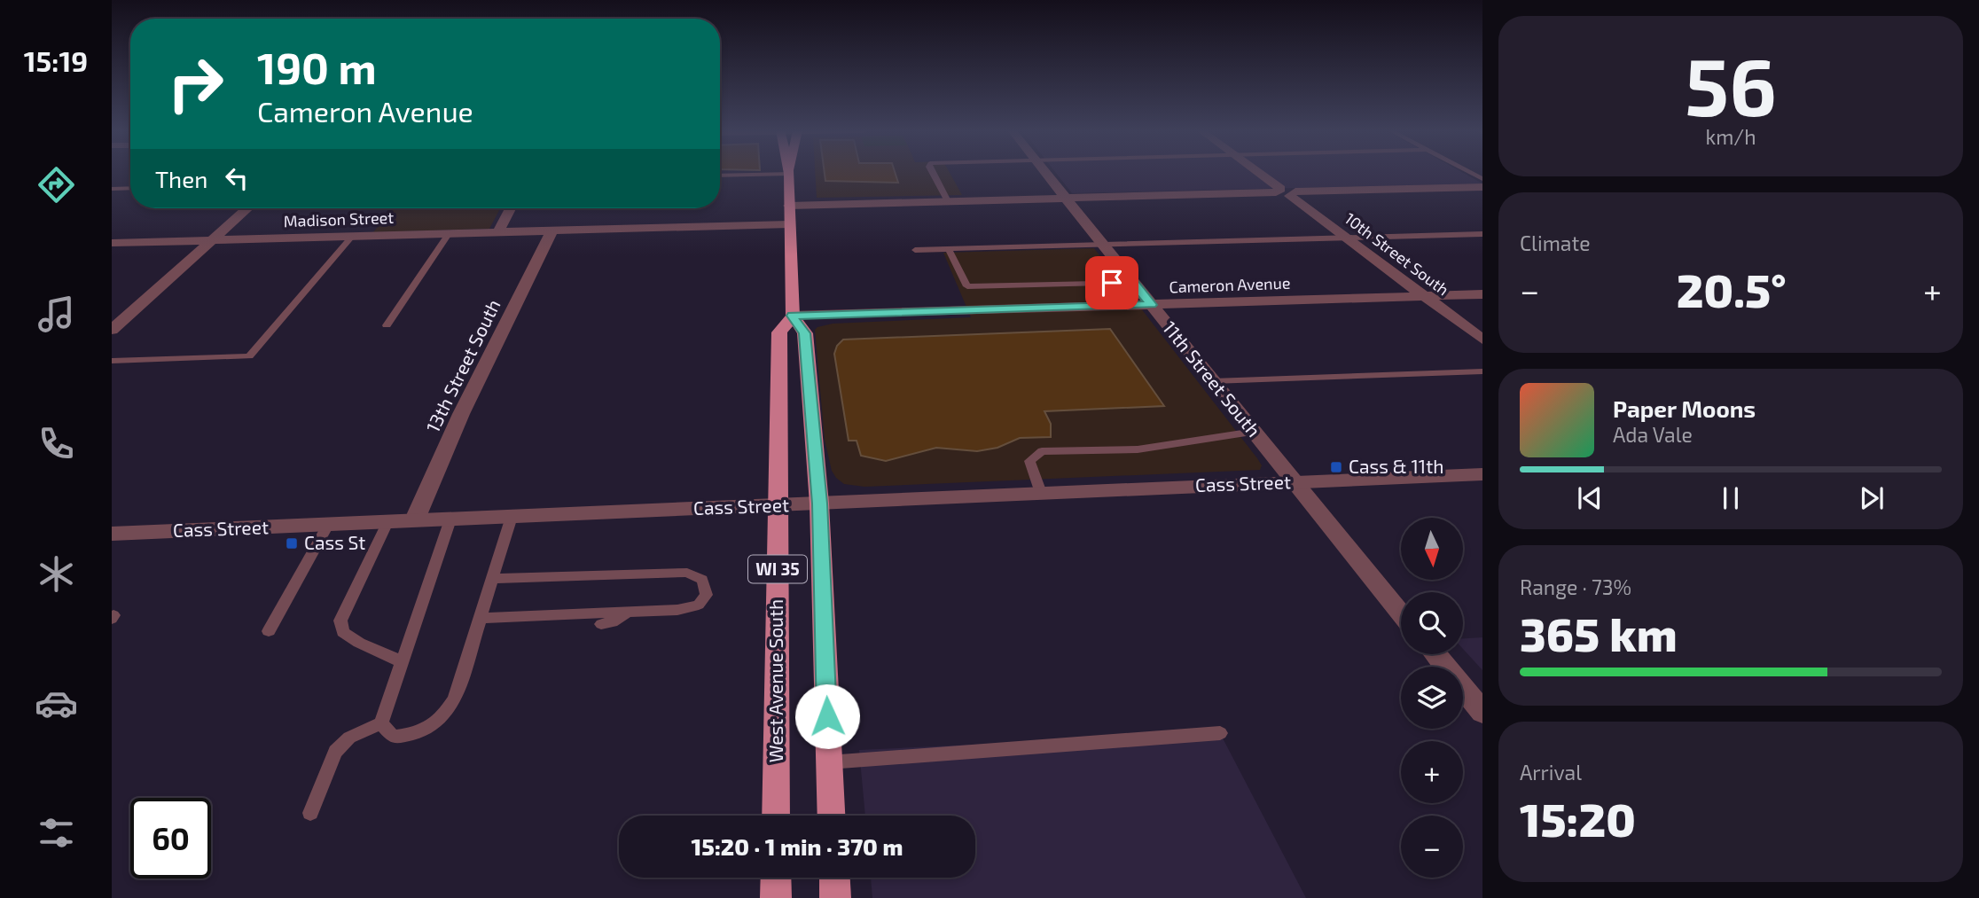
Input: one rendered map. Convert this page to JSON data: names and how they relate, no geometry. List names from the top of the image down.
{
  "streets": {
    "main road": ["WI 35", "West Avenue South"],
    "street": [
      "Madison Street",
      "10th Street South",
      "Cameron Avenue",
      "13th Street South",
      "11th Street South",
      "Cass Street"
    ]
  },
  "crossings": [
    ["Madison Street", "13th Street South"],
    ["Madison Street", "West Avenue South"],
    ["10th Street South", "Cameron Avenue"],
    ["Cameron Avenue", "11th Street South"],
    ["Cameron Avenue", "West Avenue South"],
    ["13th Street South", "Cass Street"],
    ["11th Street South", "Cass Street"],
    ["Cass Street", "West Avenue South"]
  ],
  "places": {
    "transit": ["Cass & 11th", "Cass St"]
  },
  "north": "bottom",
  "page": {
    "tabs": "15:19",
    "tile": [
      ["56", "km/h"],
      "Climate",
      ["Range · 73%", "365 km"],
      ["Arrival", "15:20"]
    ],
    "turn": ["190 m", "Cameron Avenue"],
    "then": "Then",
    "heat": ["−", "20.5°", "+"],
    "song": ["Paper Moons", "Ada Vale"],
    "map_buttons": ["+", "−"],
    "limit": "60",
    "trip": "15:20 · 1 min · 370 m"
  }
}
